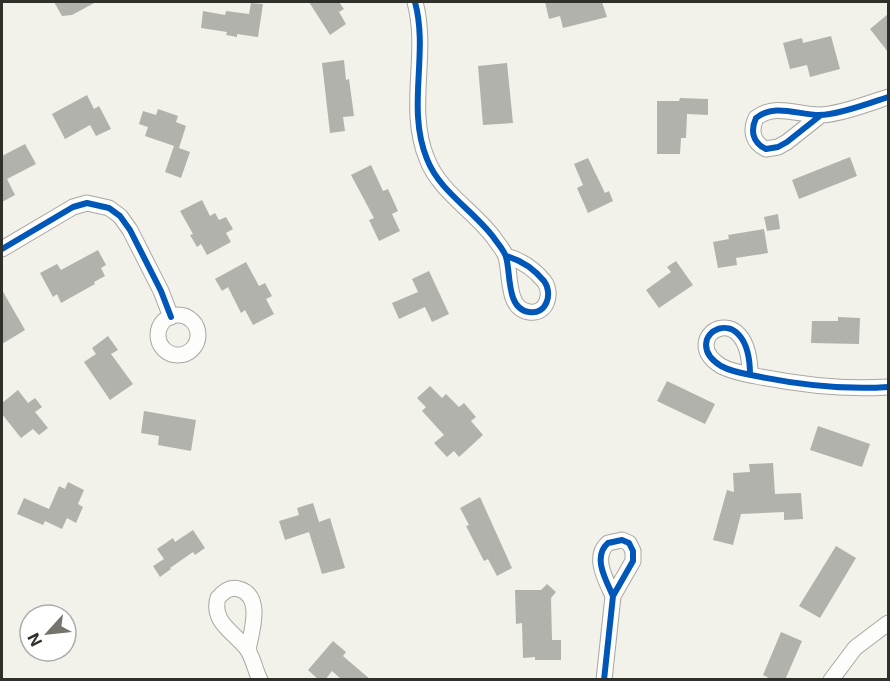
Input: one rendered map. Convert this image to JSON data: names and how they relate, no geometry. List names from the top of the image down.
{
  "north": "bottom left"
}
